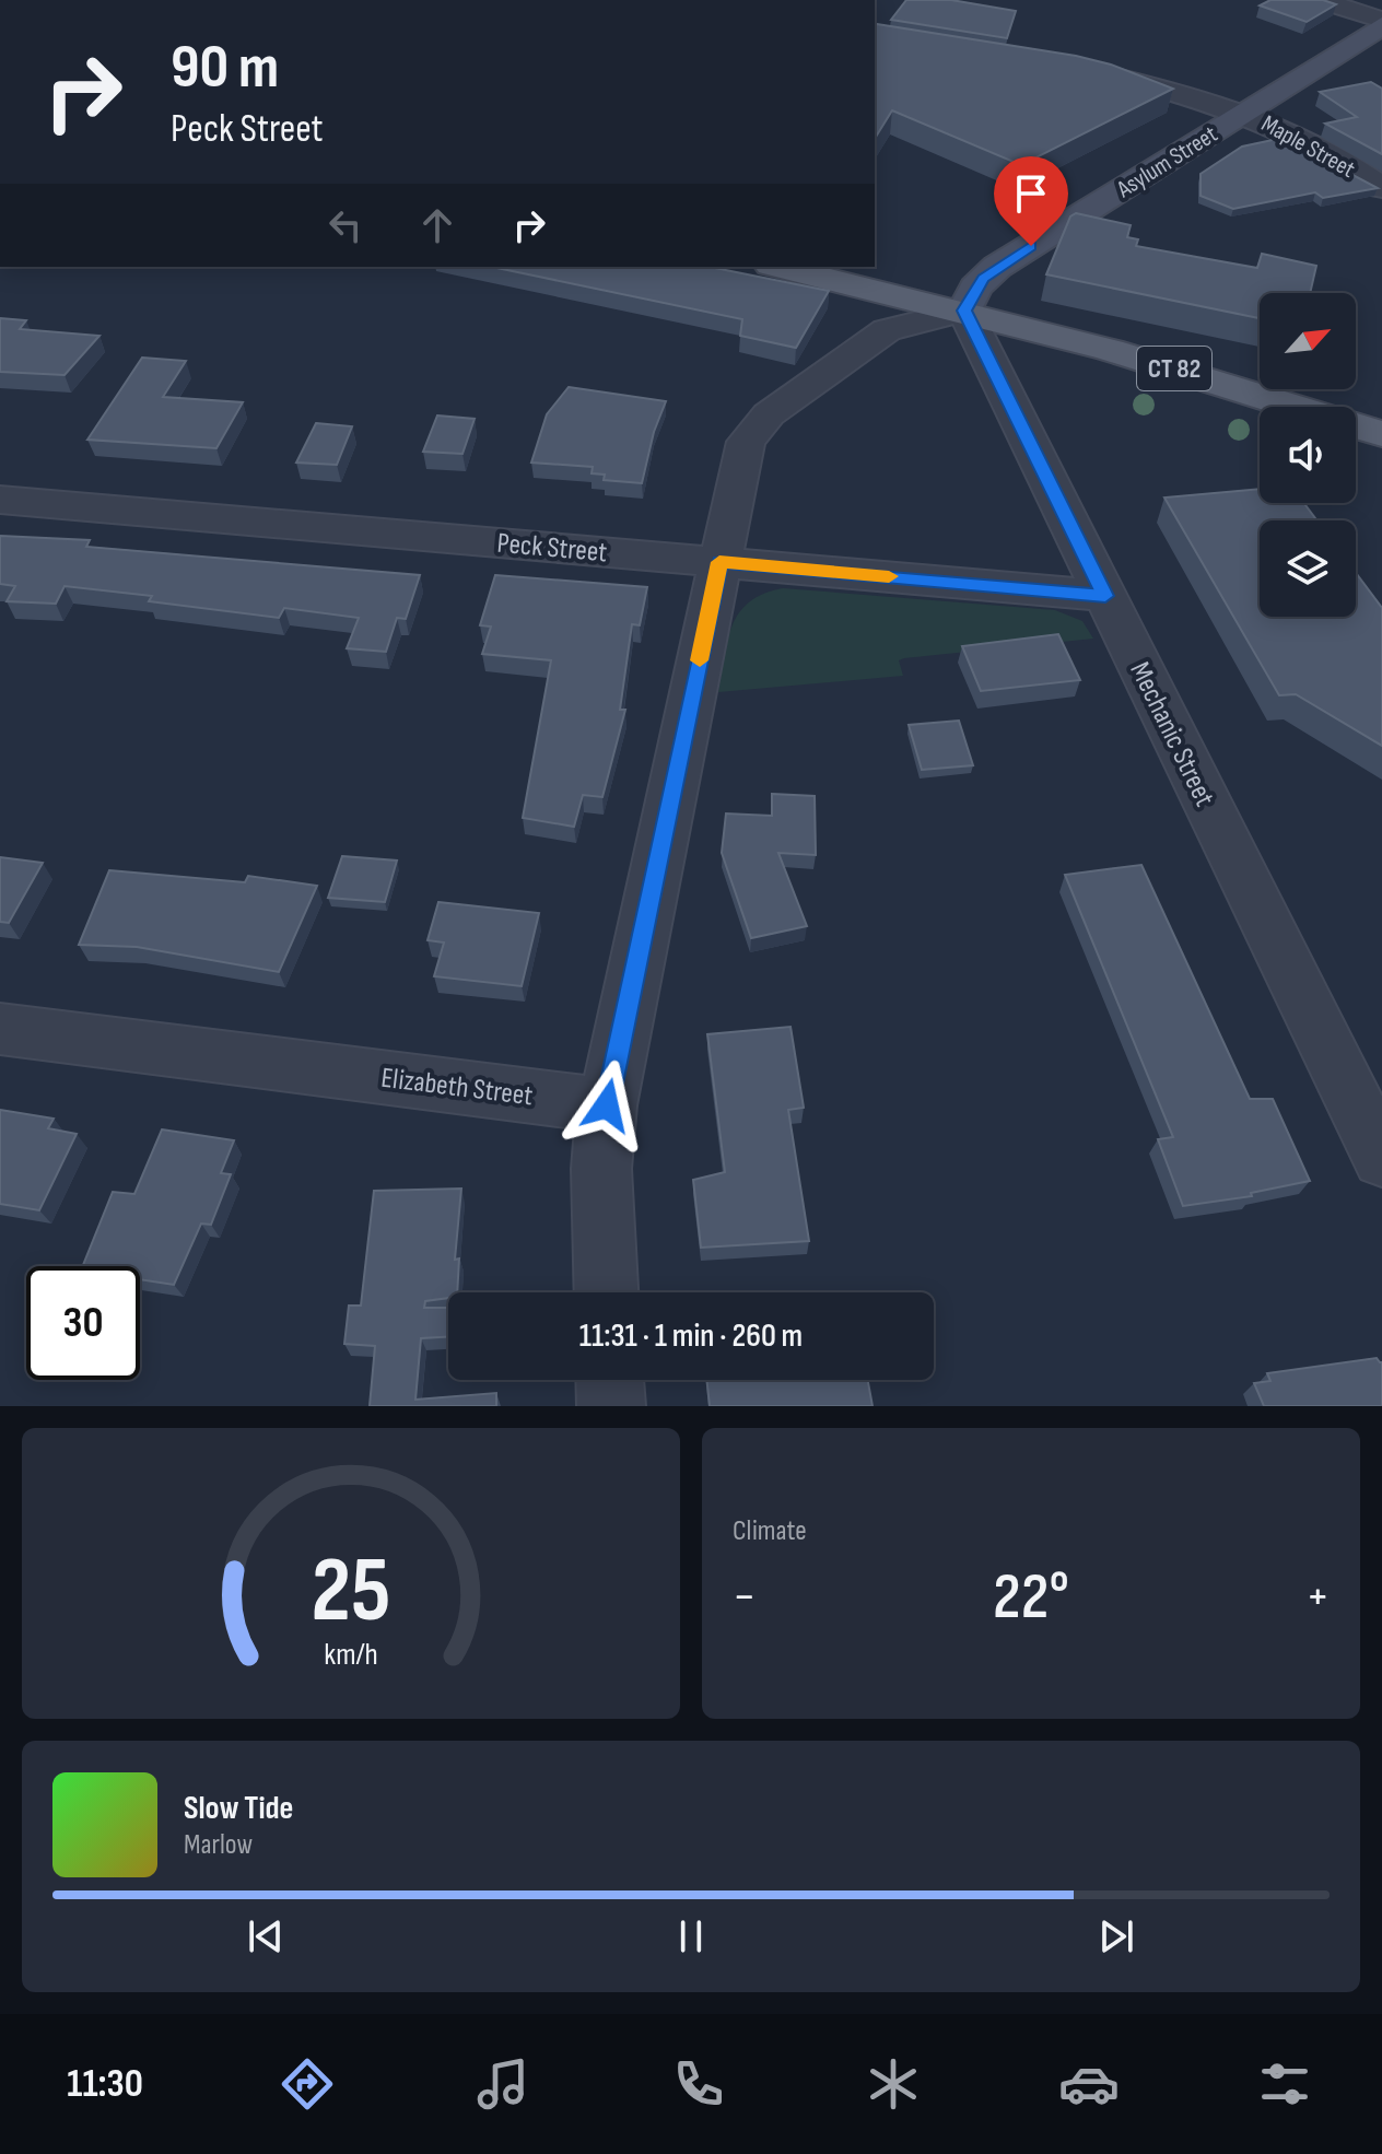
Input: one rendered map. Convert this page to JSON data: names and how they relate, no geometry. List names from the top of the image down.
{
  "streets": {
    "main road": ["CT 82"],
    "street": [
      "Maple Street",
      "Asylum Street",
      "Peck Street",
      "Mechanic Street",
      "Elizabeth Street"
    ]
  },
  "crossings": [
    ["Maple Street", "Asylum Street"],
    ["Asylum Street", "CT 82"],
    ["Asylum Street", "Mechanic Street"],
    ["CT 82", "Mechanic Street"],
    ["Peck Street", "Mechanic Street"]
  ],
  "north": "top right",
  "page": {
    "turn": ["90 m", "Peck Street"],
    "limit": "30",
    "trip": "11:31 · 1 min · 260 m",
    "tile": "Climate",
    "heat": ["−", "22°", "+"],
    "song": ["Slow Tide", "Marlow"],
    "tabs": "11:30",
    "gauge": ["25", "km/h"]
  }
}
